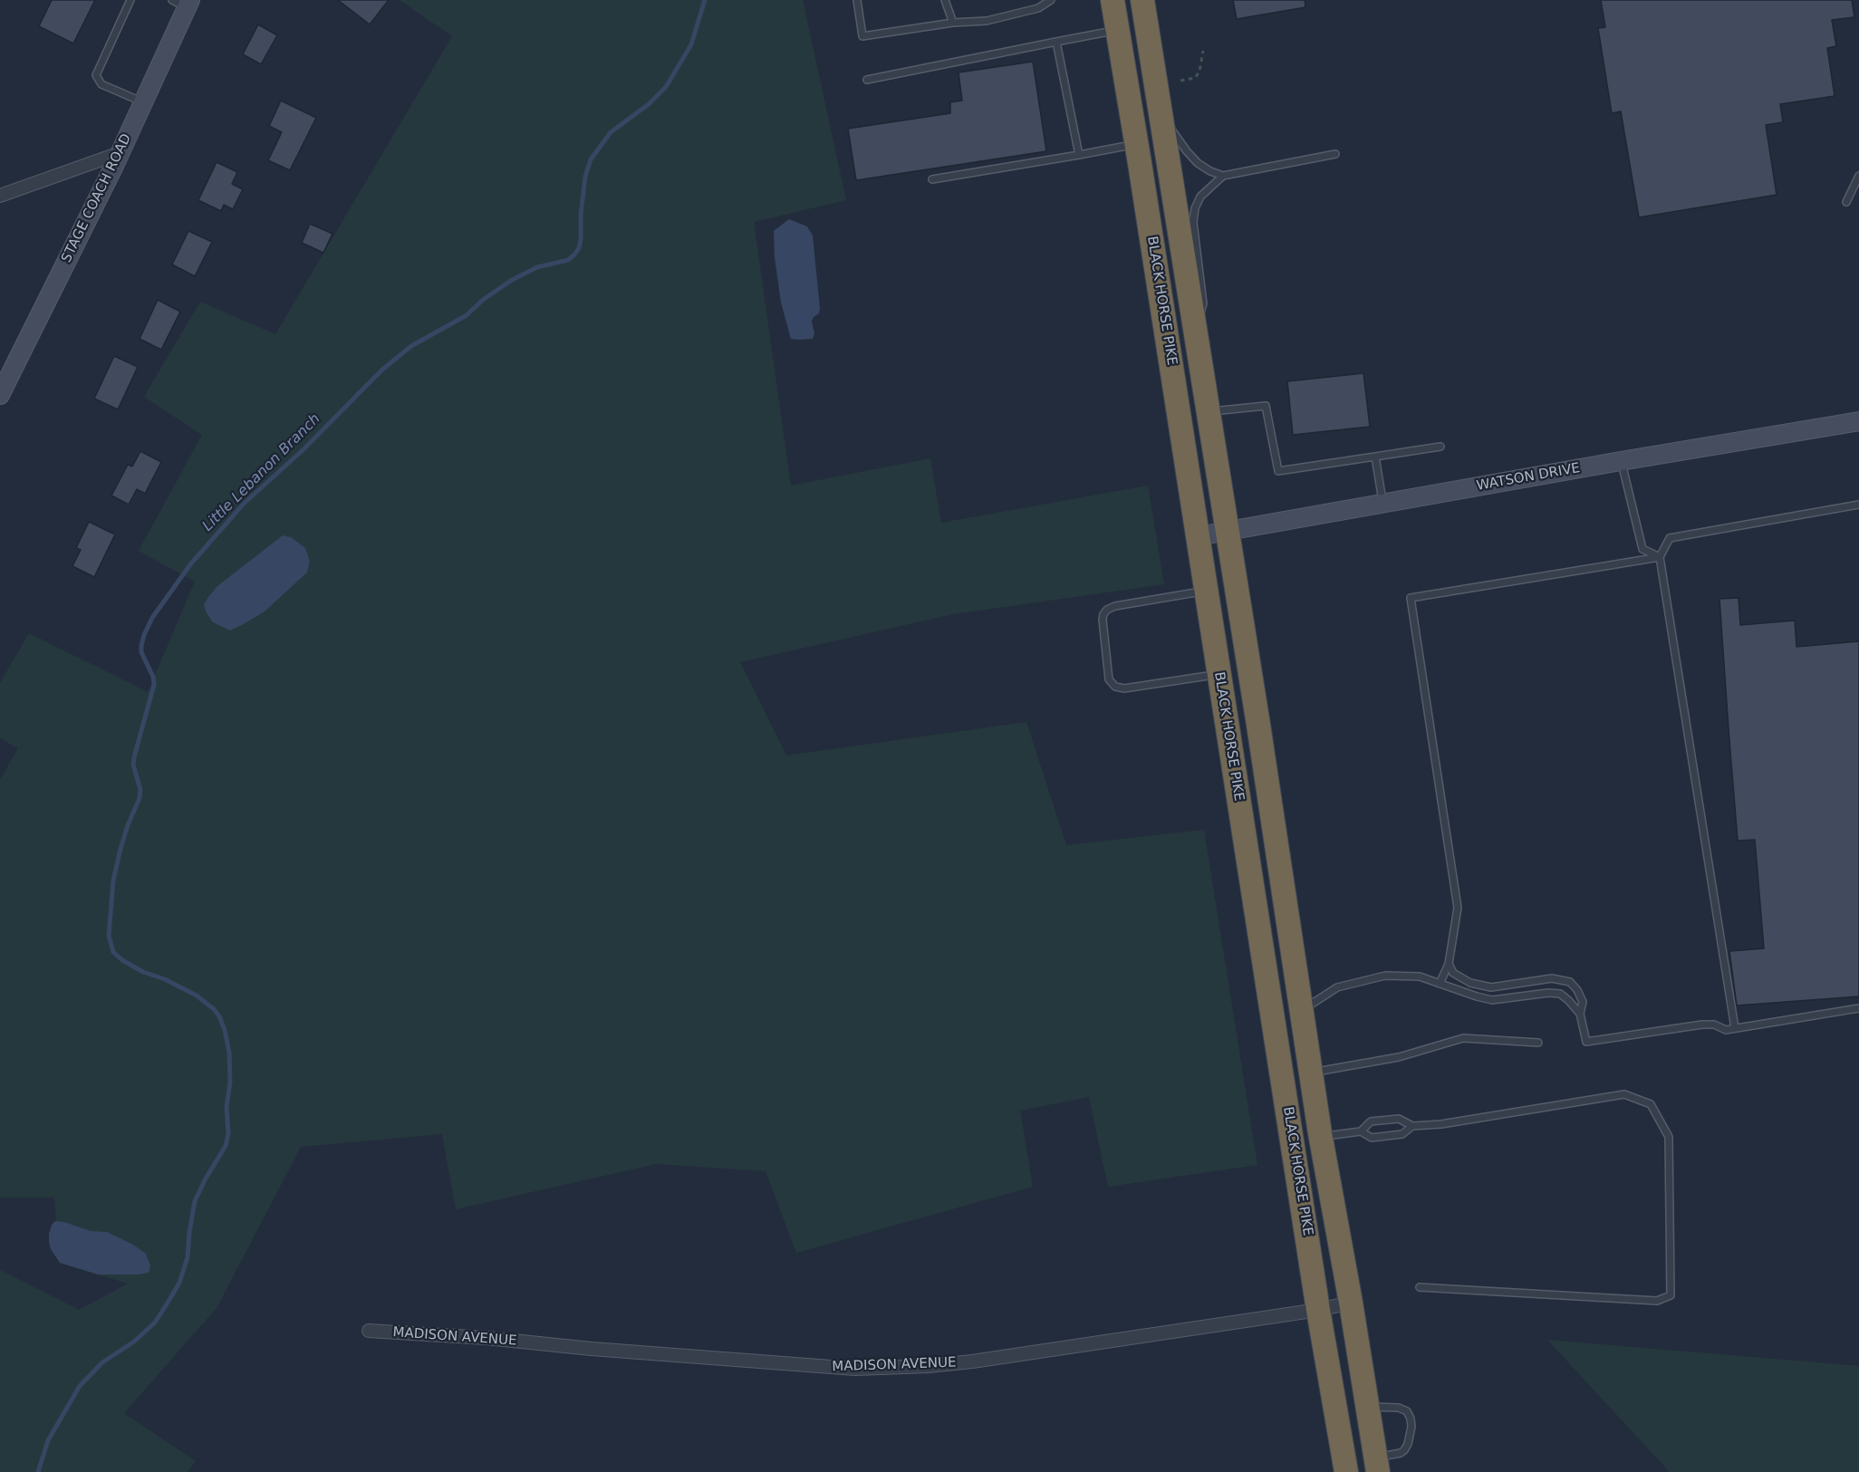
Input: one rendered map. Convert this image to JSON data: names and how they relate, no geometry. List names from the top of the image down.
{
  "streets": {
    "highway": ["BLACK HORSE PIKE"],
    "street": ["STAGE COACH ROAD", "WATSON DRIVE", "MADISON AVENUE"]
  },
  "crossings": [
    ["BLACK HORSE PIKE", "WATSON DRIVE"],
    ["BLACK HORSE PIKE", "MADISON AVENUE"]
  ],
  "water": ["Little Lebanon Branch"]
}
